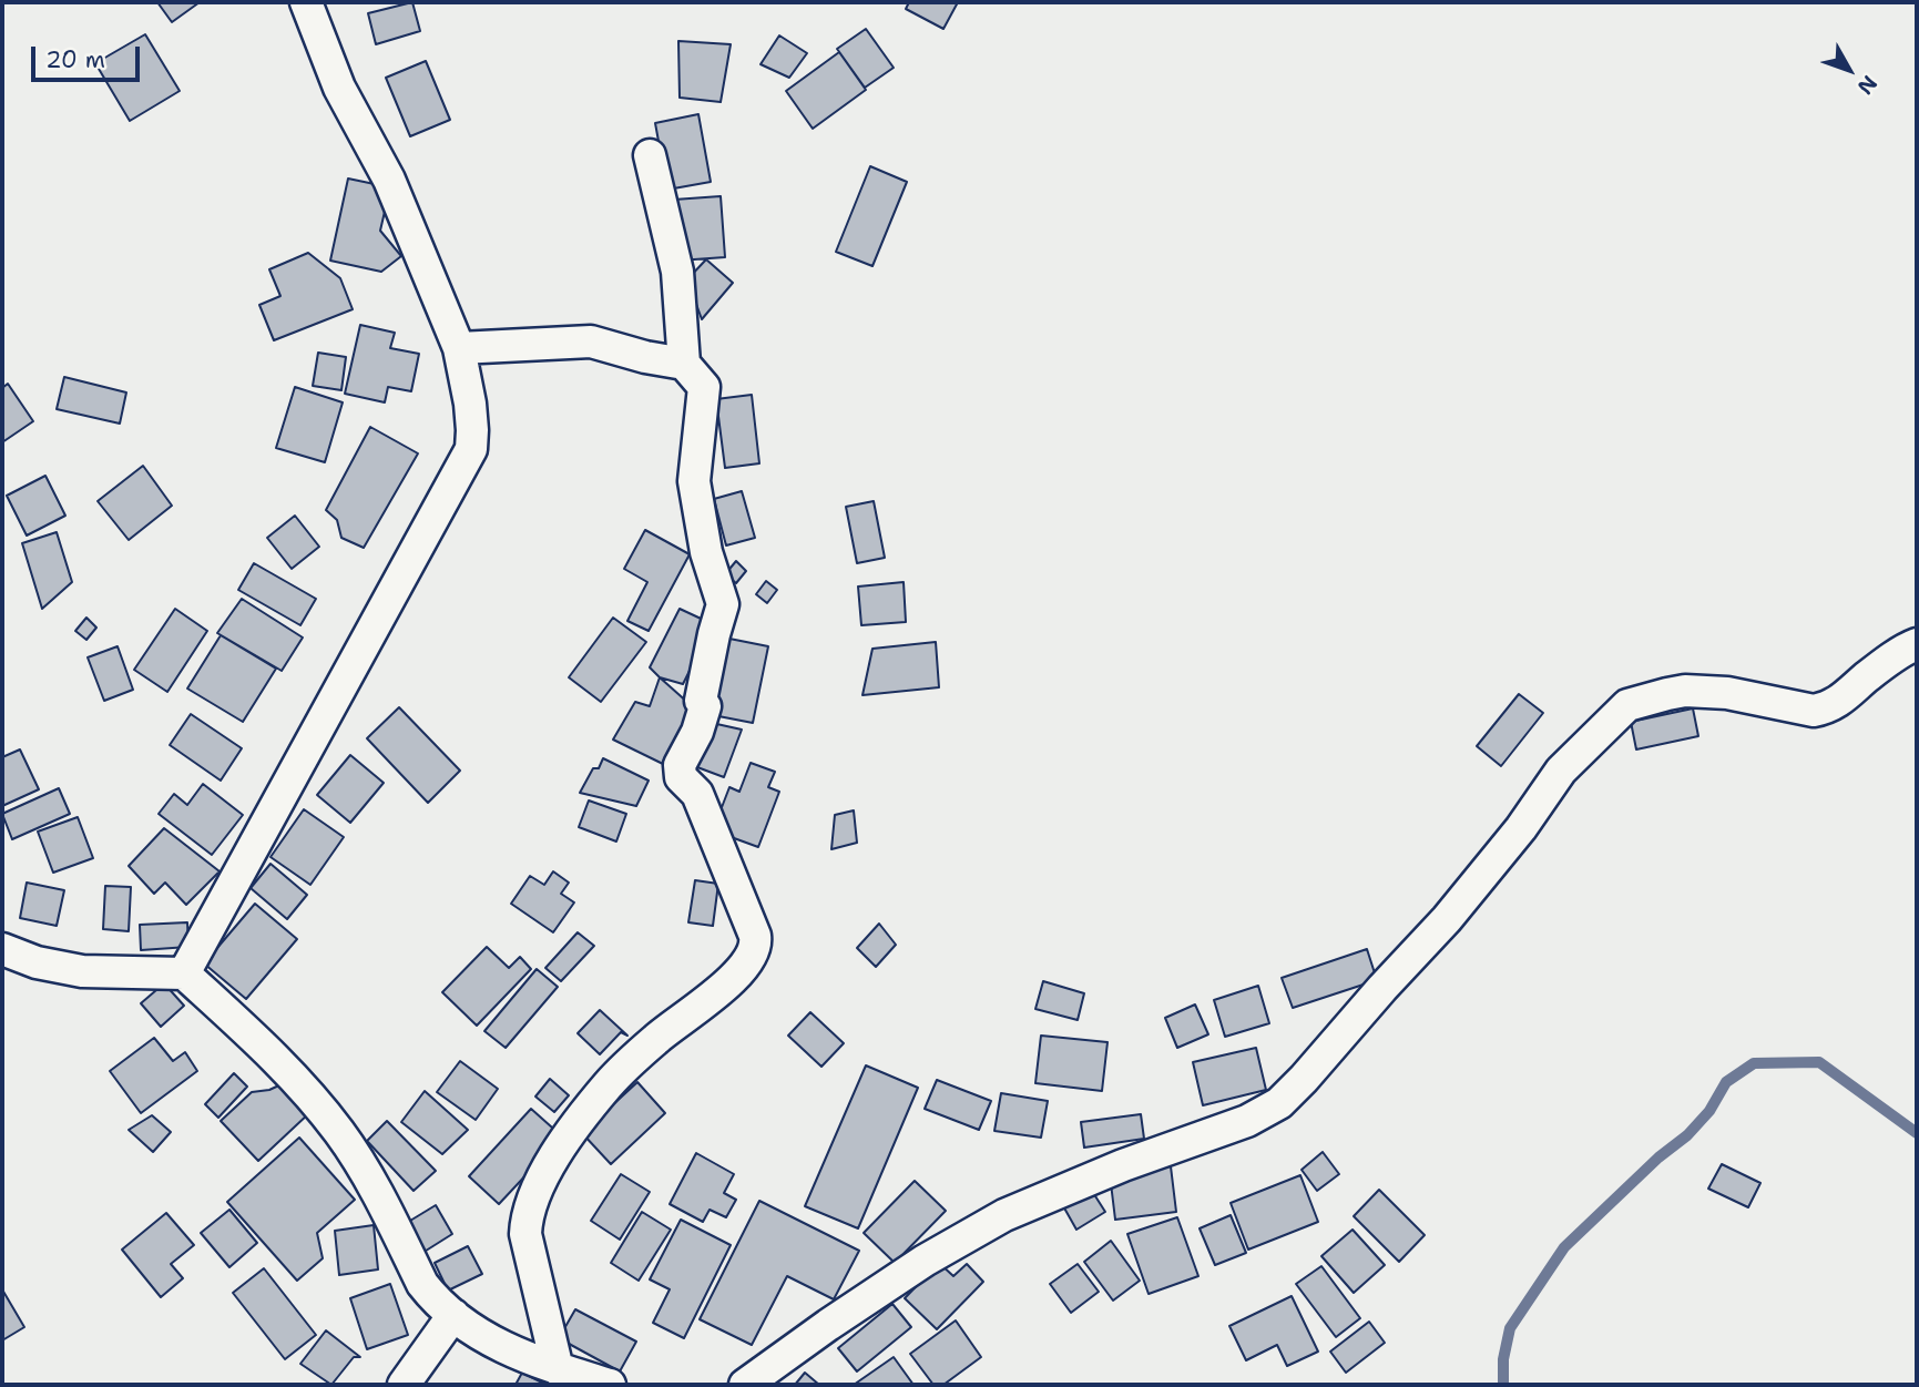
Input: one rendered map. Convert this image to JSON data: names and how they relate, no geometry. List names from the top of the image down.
{
  "scale_bar": "20 m",
  "north": "bottom right"
}
